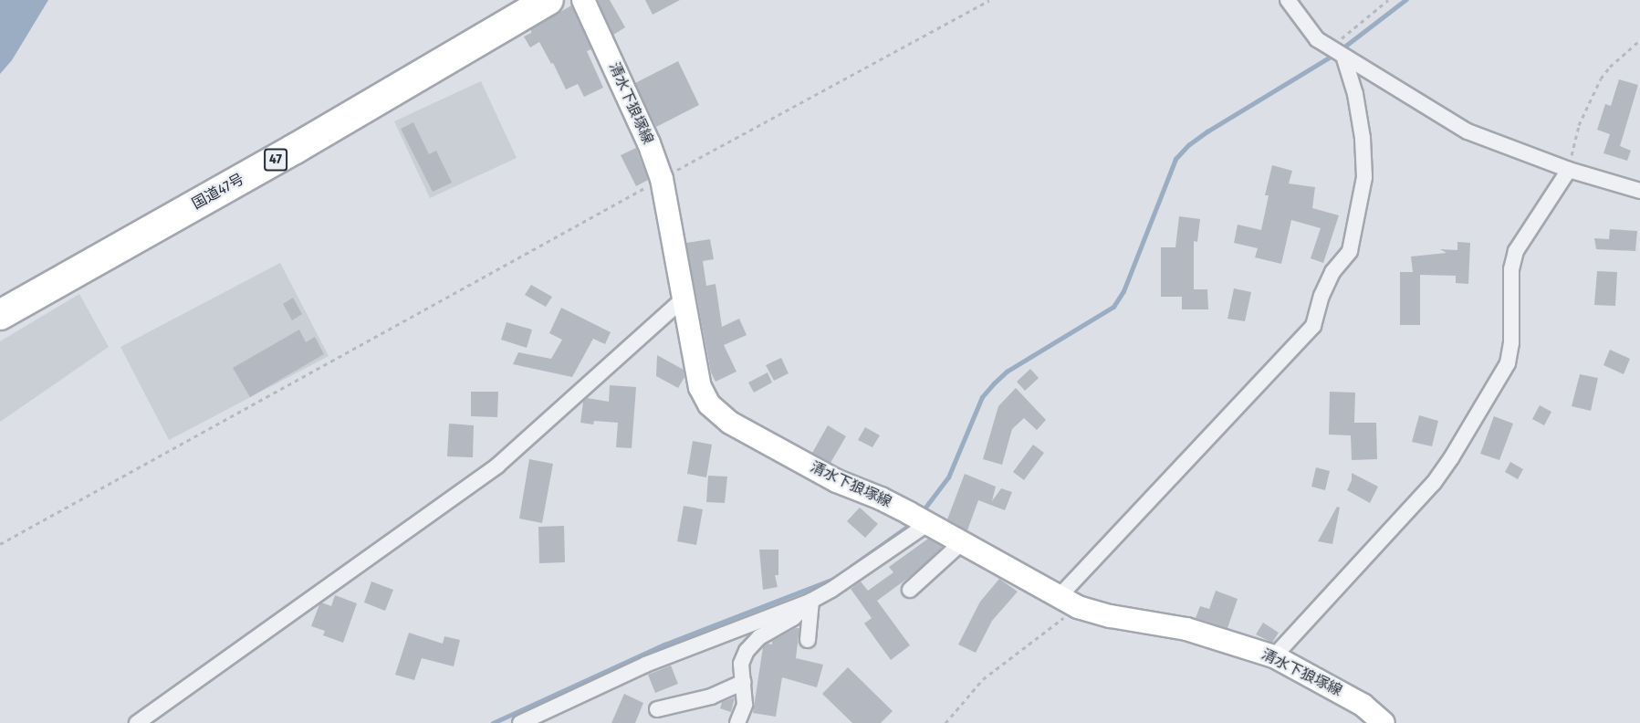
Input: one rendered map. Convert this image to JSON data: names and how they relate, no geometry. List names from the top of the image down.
{
  "streets": {
    "highway": ["47", "国道47号"],
    "main road": ["清水下狼塚線"]
  }
}
